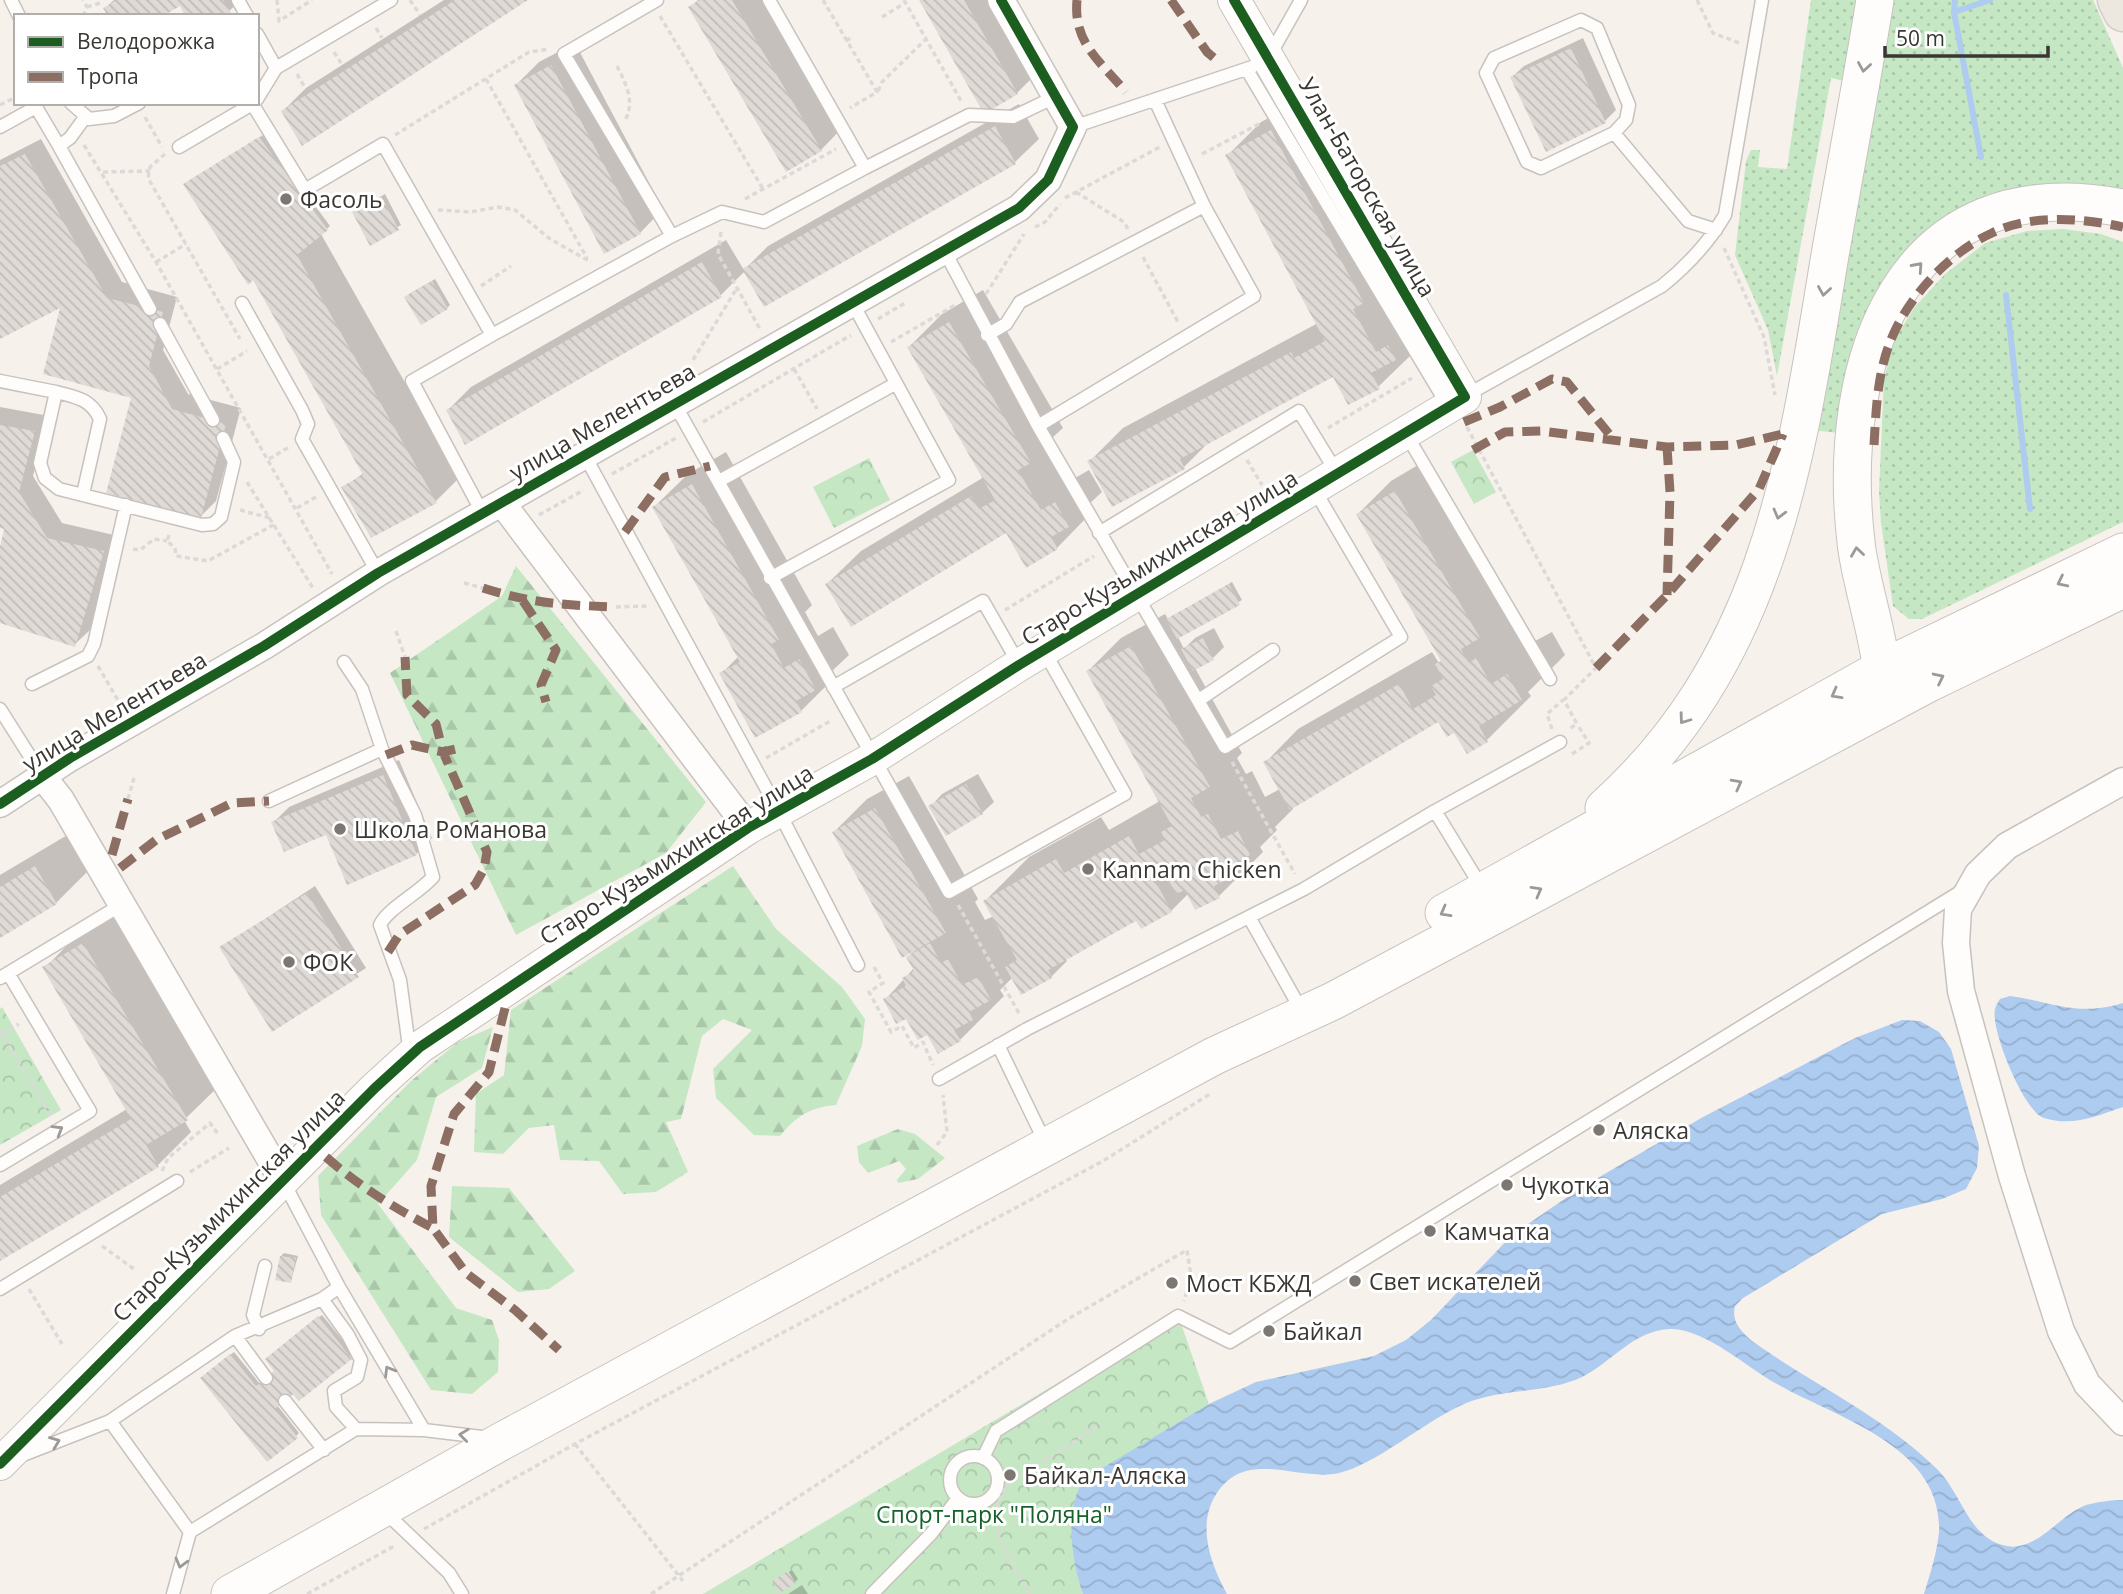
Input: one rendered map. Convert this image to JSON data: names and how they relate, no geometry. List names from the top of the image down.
{
  "streets": {
    "street": ["Улан-Баторская улица", "улица Мелентьева", "Старо-Кузьмихинская улица"]
  },
  "crossings": [
    ["Улан-Баторская улица", "Старо-Кузьмихинская улица"]
  ],
  "parks": ["Спорт-парк \"Поляна\""],
  "places": [
    "Фасоль",
    "Школа Романова",
    "Kannam Chicken",
    "ФОК",
    "Аляска",
    "Чукотка",
    "Камчатка",
    "Свет искателей",
    "Мост КБЖД",
    "Байкал",
    "Байкал-Аляска"
  ],
  "legend": ["Велодорожка", "Тропа"],
  "scale_bar": "50 m"
}
